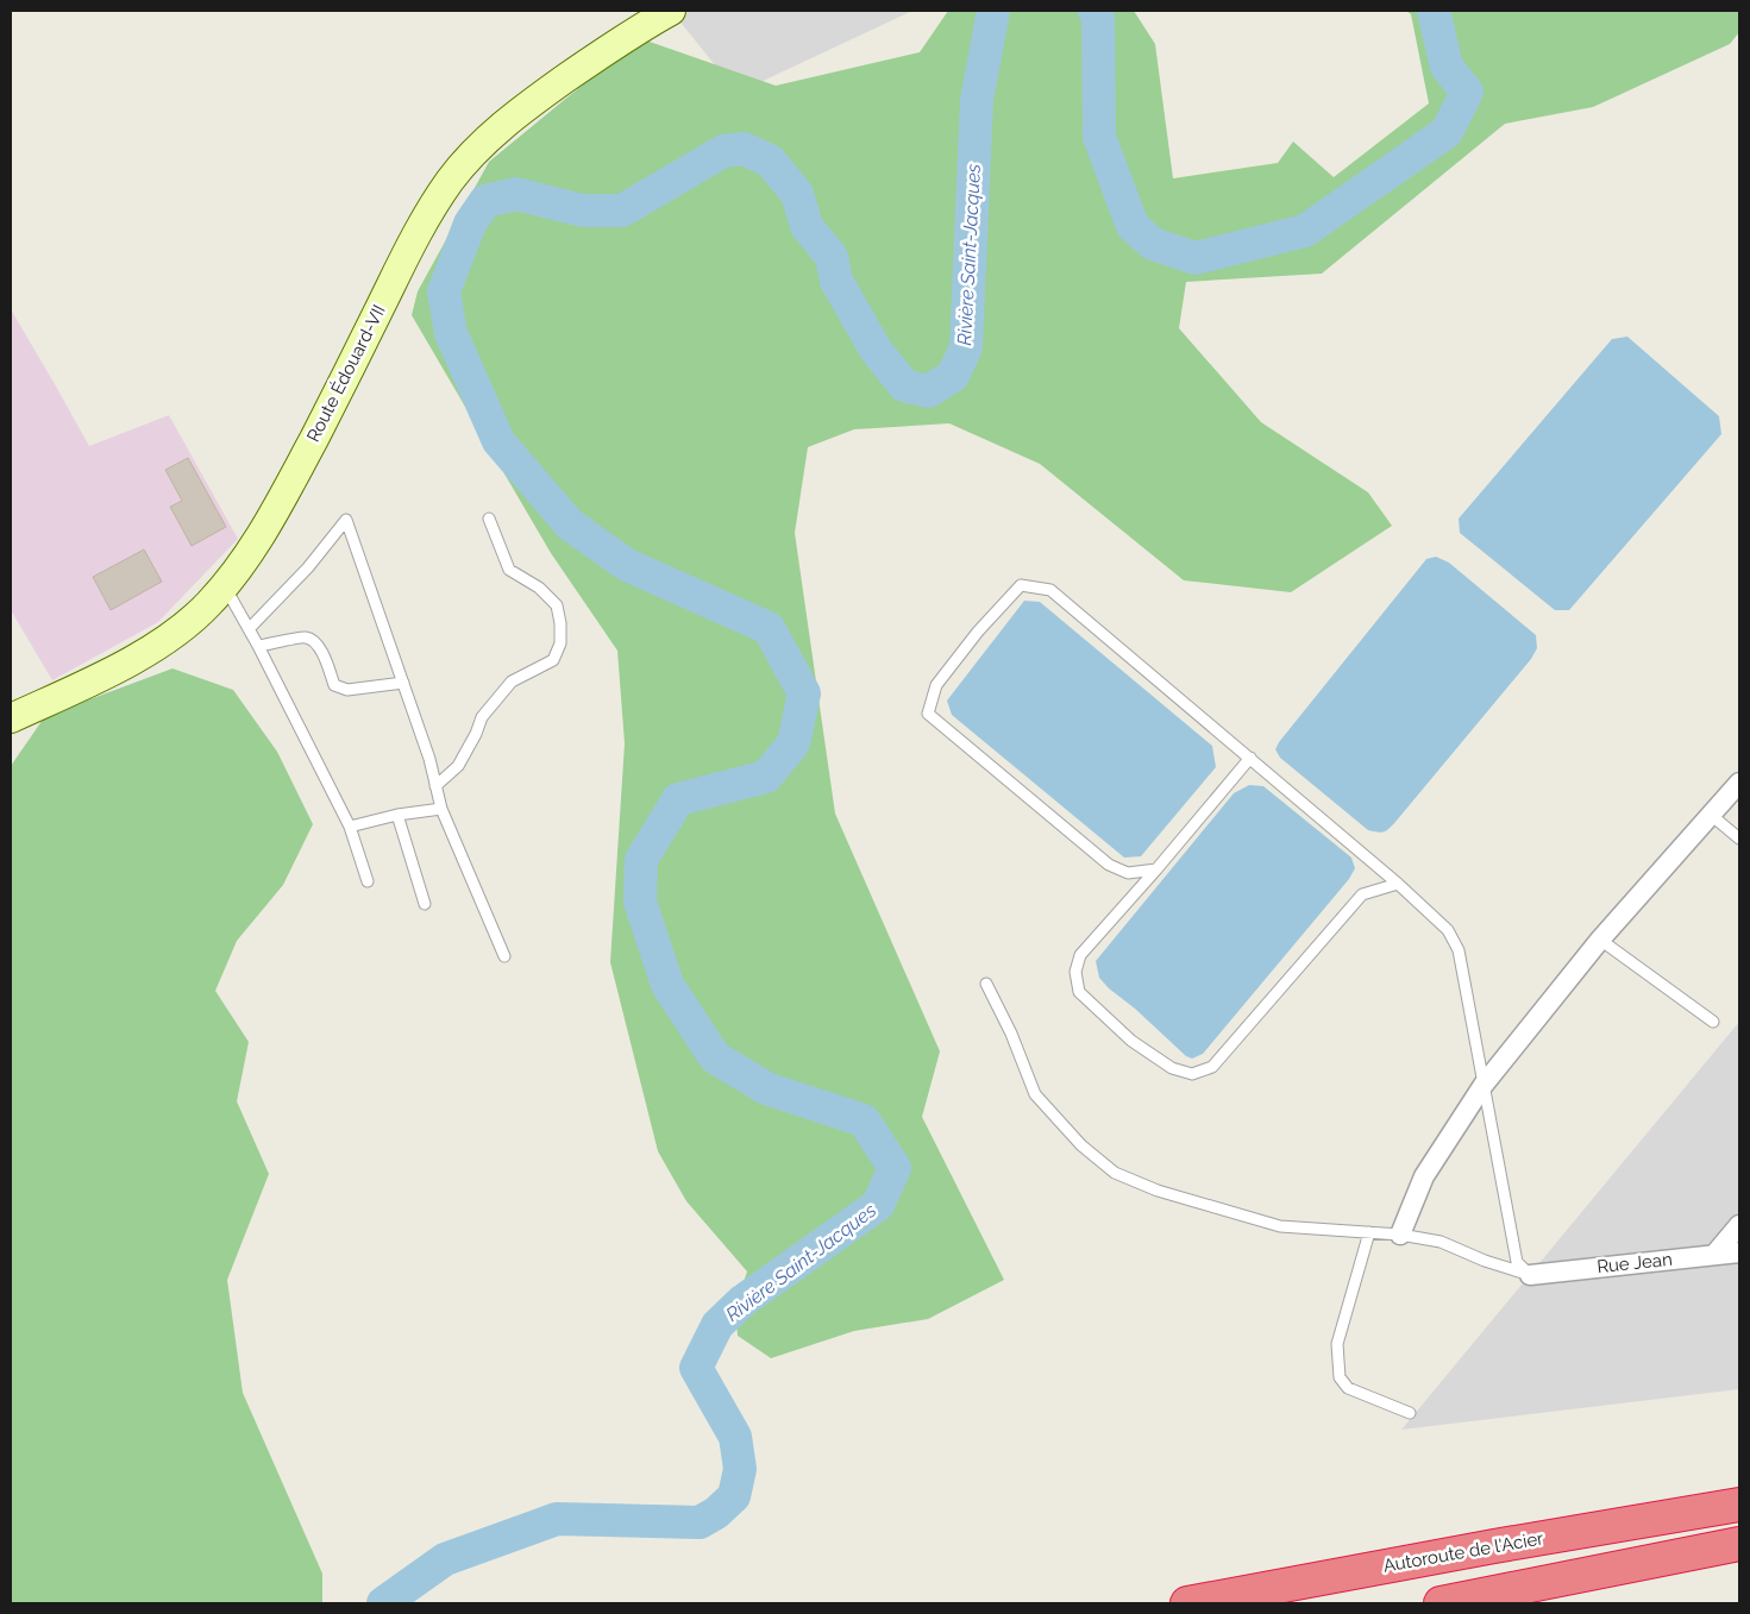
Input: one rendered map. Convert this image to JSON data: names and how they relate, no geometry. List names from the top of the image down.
{
  "streets": {
    "highway": ["Autoroute de l'Acier"],
    "main road": ["Route Édouard-VII"],
    "street": ["Rue Jean"]
  },
  "water": ["Rivière Saint-Jacques"]
}
